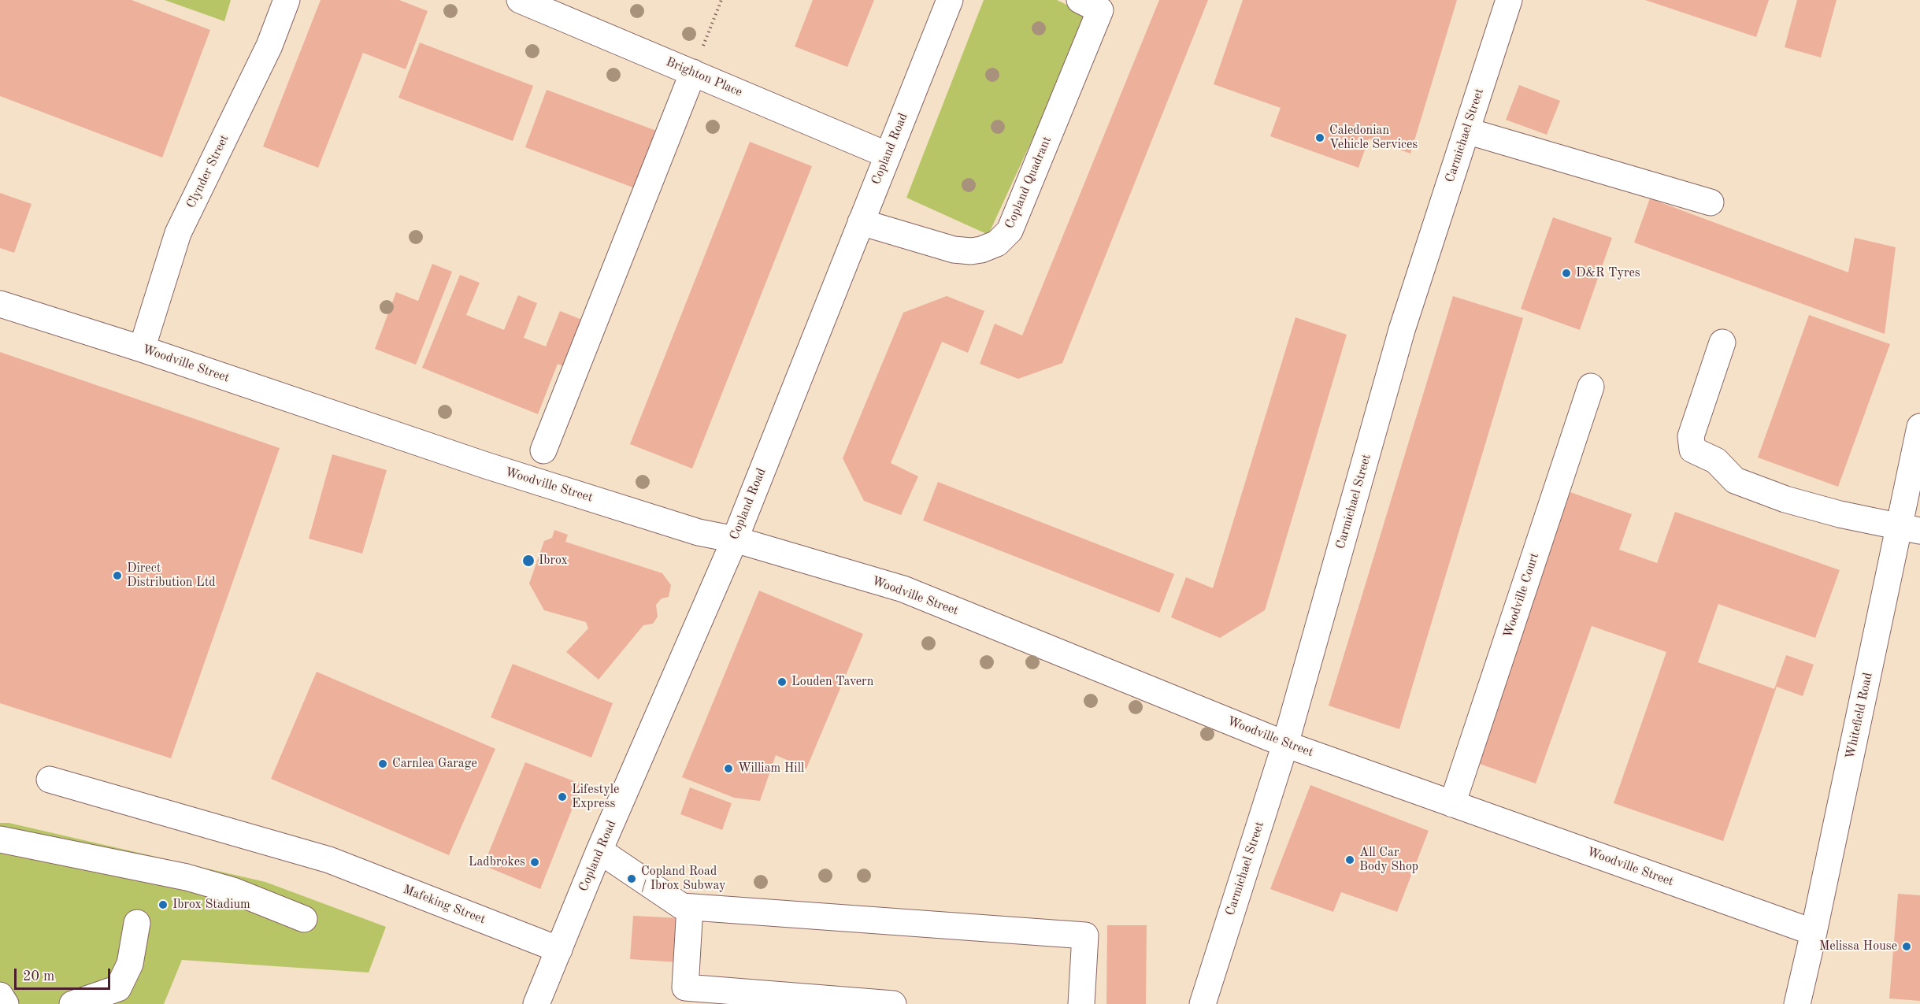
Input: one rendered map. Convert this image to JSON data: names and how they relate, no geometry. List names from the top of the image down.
{
  "streets": {
    "street": [
      "Brighton Place",
      "Carmichael Street",
      "Copland Road",
      "Clynder Street",
      "Copland Quadrant",
      "Woodville Street",
      "Woodville Court",
      "Whitefield Road",
      "Mafeking Street"
    ]
  },
  "crossings": [
    ["Brighton Place", "Copland Road"],
    ["Carmichael Street", "Woodville Street"],
    ["Copland Road", "Copland Quadrant"],
    ["Copland Road", "Woodville Street"],
    ["Copland Road", "Mafeking Street"],
    ["Clynder Street", "Woodville Street"],
    ["Woodville Street", "Woodville Court"],
    ["Woodville Street", "Whitefield Road"]
  ],
  "places": [
    "Caledonian Vehicle Services",
    "D&R Tyres",
    "Ibrox",
    "Direct Distribution Ltd",
    "Louden Tavern",
    "Carnlea Garage",
    "William Hill",
    "Lifestyle Express",
    "All Car Body Shop",
    "Ladbrokes",
    "Copland Road / Ibrox Subway",
    "Ibrox Stadium",
    "Melissa House"
  ],
  "scale_bar": "20 m"
}
